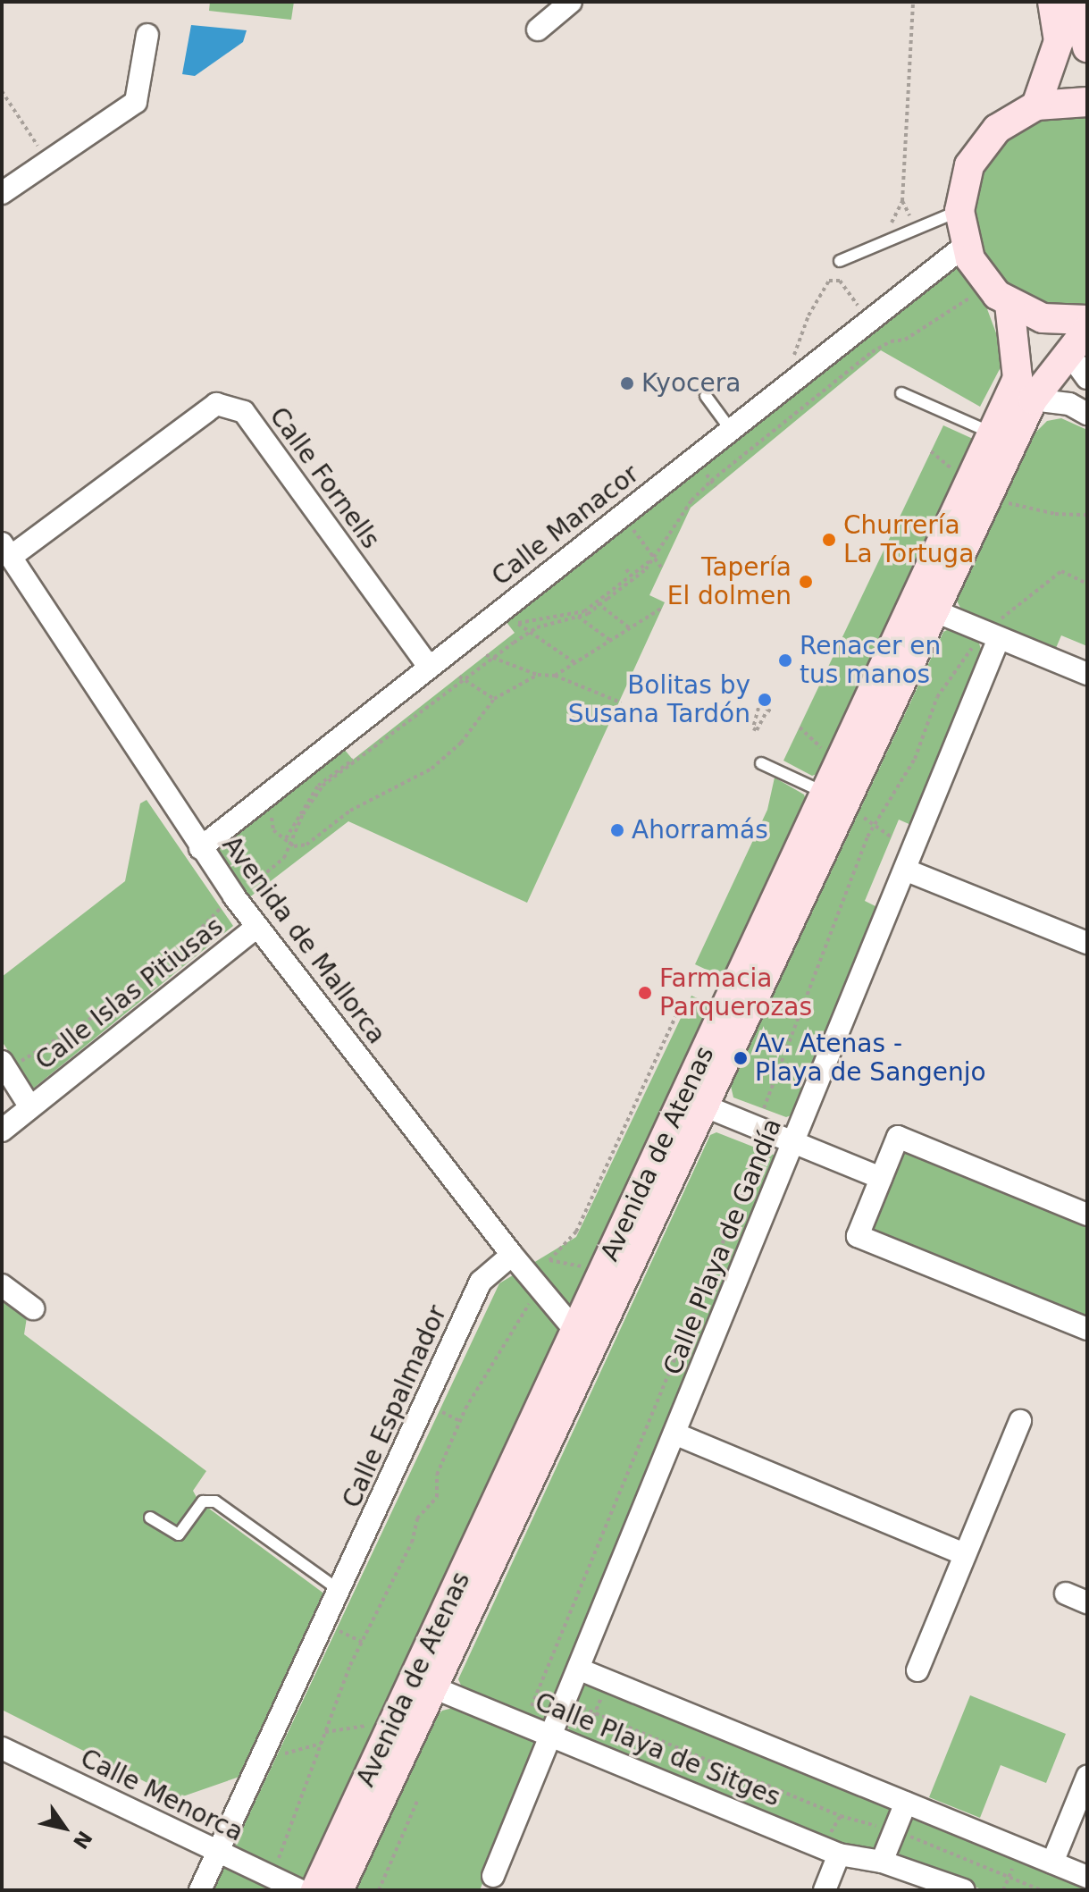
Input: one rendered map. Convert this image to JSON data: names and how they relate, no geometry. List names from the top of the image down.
{
  "streets": {
    "main road": ["Avenida de Atenas"],
    "street": [
      "Calle Fornells",
      "Calle Manacor",
      "Avenida de Mallorca",
      "Calle Islas Pitiusas",
      "Calle Playa de Gandía",
      "Calle Espalmador",
      "Calle Playa de Sitges",
      "Calle Menorca"
    ]
  },
  "crossings": [
    ["Calle Fornells", "Calle Manacor"],
    ["Calle Fornells", "Avenida de Mallorca"],
    ["Calle Manacor", "Avenida de Mallorca"],
    ["Avenida de Mallorca", "Calle Islas Pitiusas"],
    ["Avenida de Mallorca", "Avenida de Atenas"],
    ["Avenida de Mallorca", "Calle Espalmador"],
    ["Avenida de Atenas", "Calle Playa de Sitges"],
    ["Calle Playa de Gandía", "Calle Playa de Sitges"],
    ["Calle Espalmador", "Calle Menorca"]
  ],
  "places": [
    "Kyocera",
    "Churrería La Tortuga",
    "Tapería El dolmen",
    "Renacer en tus manos",
    "Bolitas by Susana Tardón",
    "Ahorramás",
    "Farmacia Parquerozas",
    "Av. Atenas - Playa de Sangenjo"
  ],
  "north": "bottom right"
}
